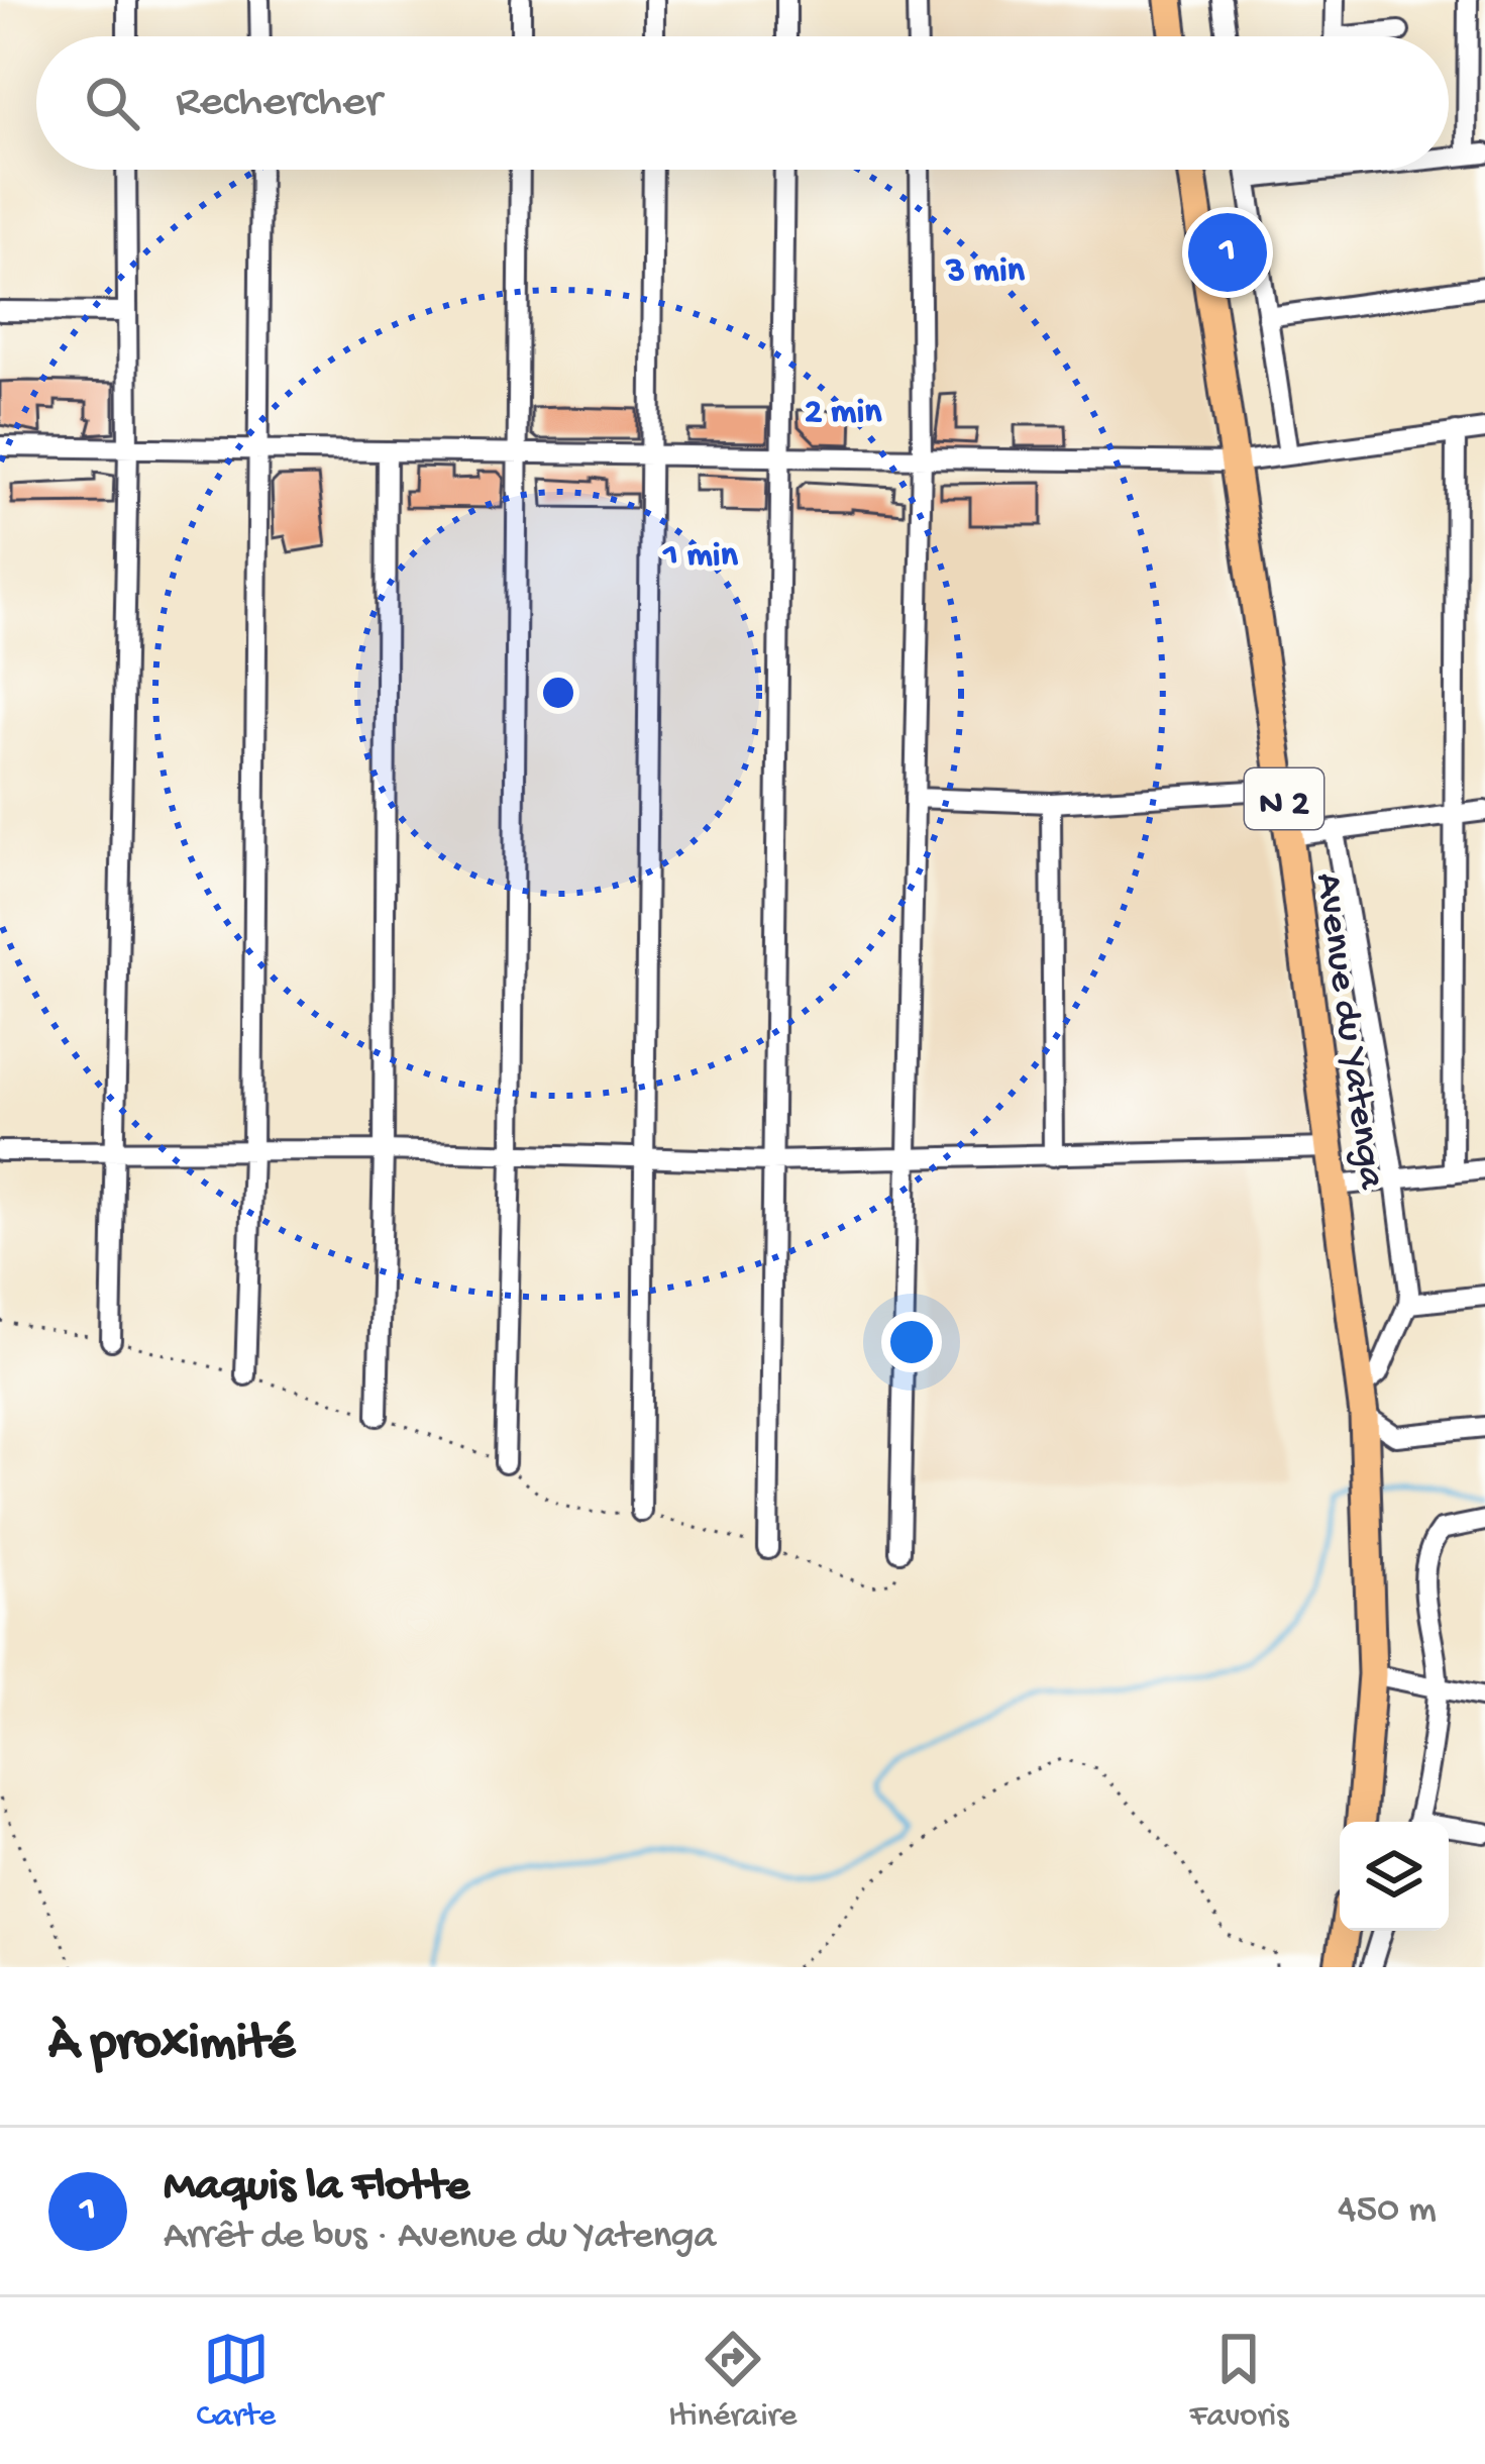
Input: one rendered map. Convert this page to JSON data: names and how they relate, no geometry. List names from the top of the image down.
{
  "streets": {
    "main road": ["N 2", "Avenue du Yatenga"]
  },
  "crossings": [
    ["N 2", "Avenue du Yatenga"]
  ],
  "page": {
    "search": "Rechercher",
    "pins": "1",
    "heading": "À proximité",
    "list": [
      {
        "mark": "1",
        "name": "Maquis la Flotte",
        "note": "Arrêt de bus · Avenue du Yatenga",
        "value": "450 m"
      }
    ],
    "nav": ["Carte", "Itinéraire", "Favoris"]
  },
  "rings": ["3 min", "2 min", "1 min"]
}
